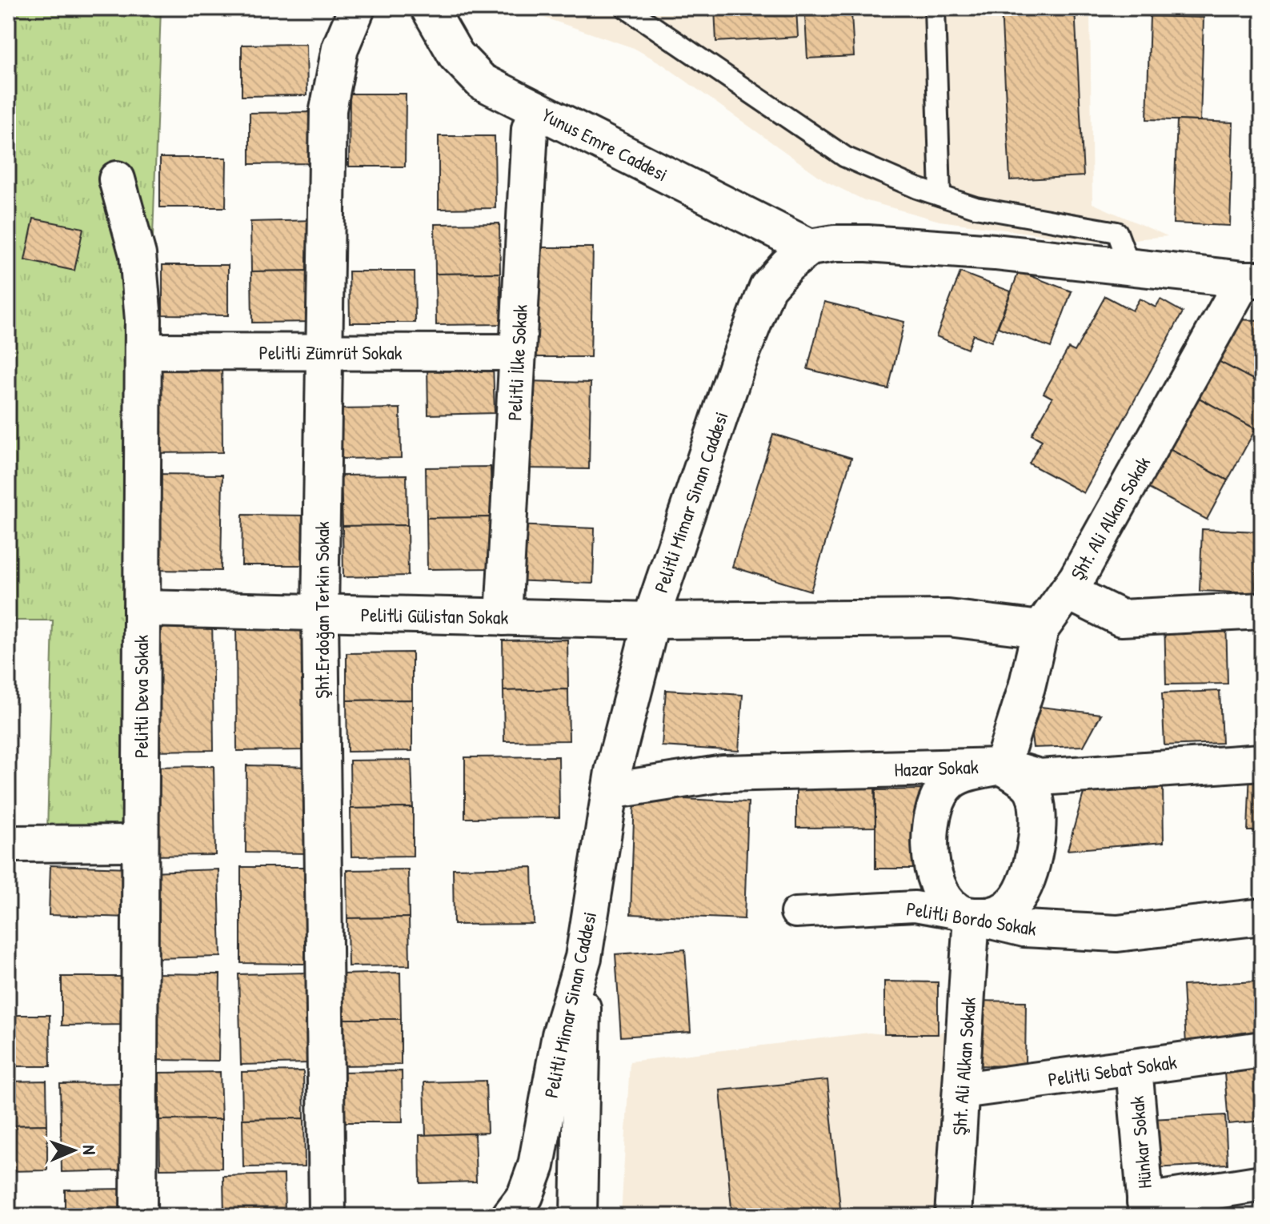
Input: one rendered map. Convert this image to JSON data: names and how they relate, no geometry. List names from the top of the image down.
{
  "streets": {
    "street": [
      "Yunus Emre Caddesi",
      "Pelitli Zümrüt Sokak",
      "Pelitli İlke Sokak",
      "Pelitli Mimar Sinan Caddesi",
      "Şht. Ali Alkan Sokak",
      "Şht.Erdoğan Terkin Sokak",
      "Pelitli Gülistan Sokak",
      "Pelitli Deva Sokak",
      "Hazar Sokak",
      "Pelitli Bordo Sokak",
      "Pelitli Sebat Sokak",
      "Hünkar Sokak"
    ]
  },
  "crossings": [
    ["Yunus Emre Caddesi", "Pelitli İlke Sokak"],
    ["Yunus Emre Caddesi", "Pelitli Mimar Sinan Caddesi"],
    ["Pelitli Zümrüt Sokak", "Pelitli İlke Sokak"],
    ["Pelitli Zümrüt Sokak", "Şht.Erdoğan Terkin Sokak"],
    ["Pelitli Zümrüt Sokak", "Pelitli Deva Sokak"],
    ["Pelitli İlke Sokak", "Pelitli Gülistan Sokak"],
    ["Pelitli Mimar Sinan Caddesi", "Pelitli Gülistan Sokak"],
    ["Pelitli Mimar Sinan Caddesi", "Hazar Sokak"],
    ["Şht. Ali Alkan Sokak", "Pelitli Gülistan Sokak"],
    ["Şht. Ali Alkan Sokak", "Hazar Sokak"],
    ["Şht. Ali Alkan Sokak", "Pelitli Bordo Sokak"],
    ["Şht. Ali Alkan Sokak", "Pelitli Sebat Sokak"],
    ["Şht.Erdoğan Terkin Sokak", "Pelitli Gülistan Sokak"],
    ["Pelitli Gülistan Sokak", "Pelitli Deva Sokak"],
    ["Hazar Sokak", "Pelitli Bordo Sokak"],
    ["Pelitli Sebat Sokak", "Hünkar Sokak"]
  ],
  "north": "right"
}
